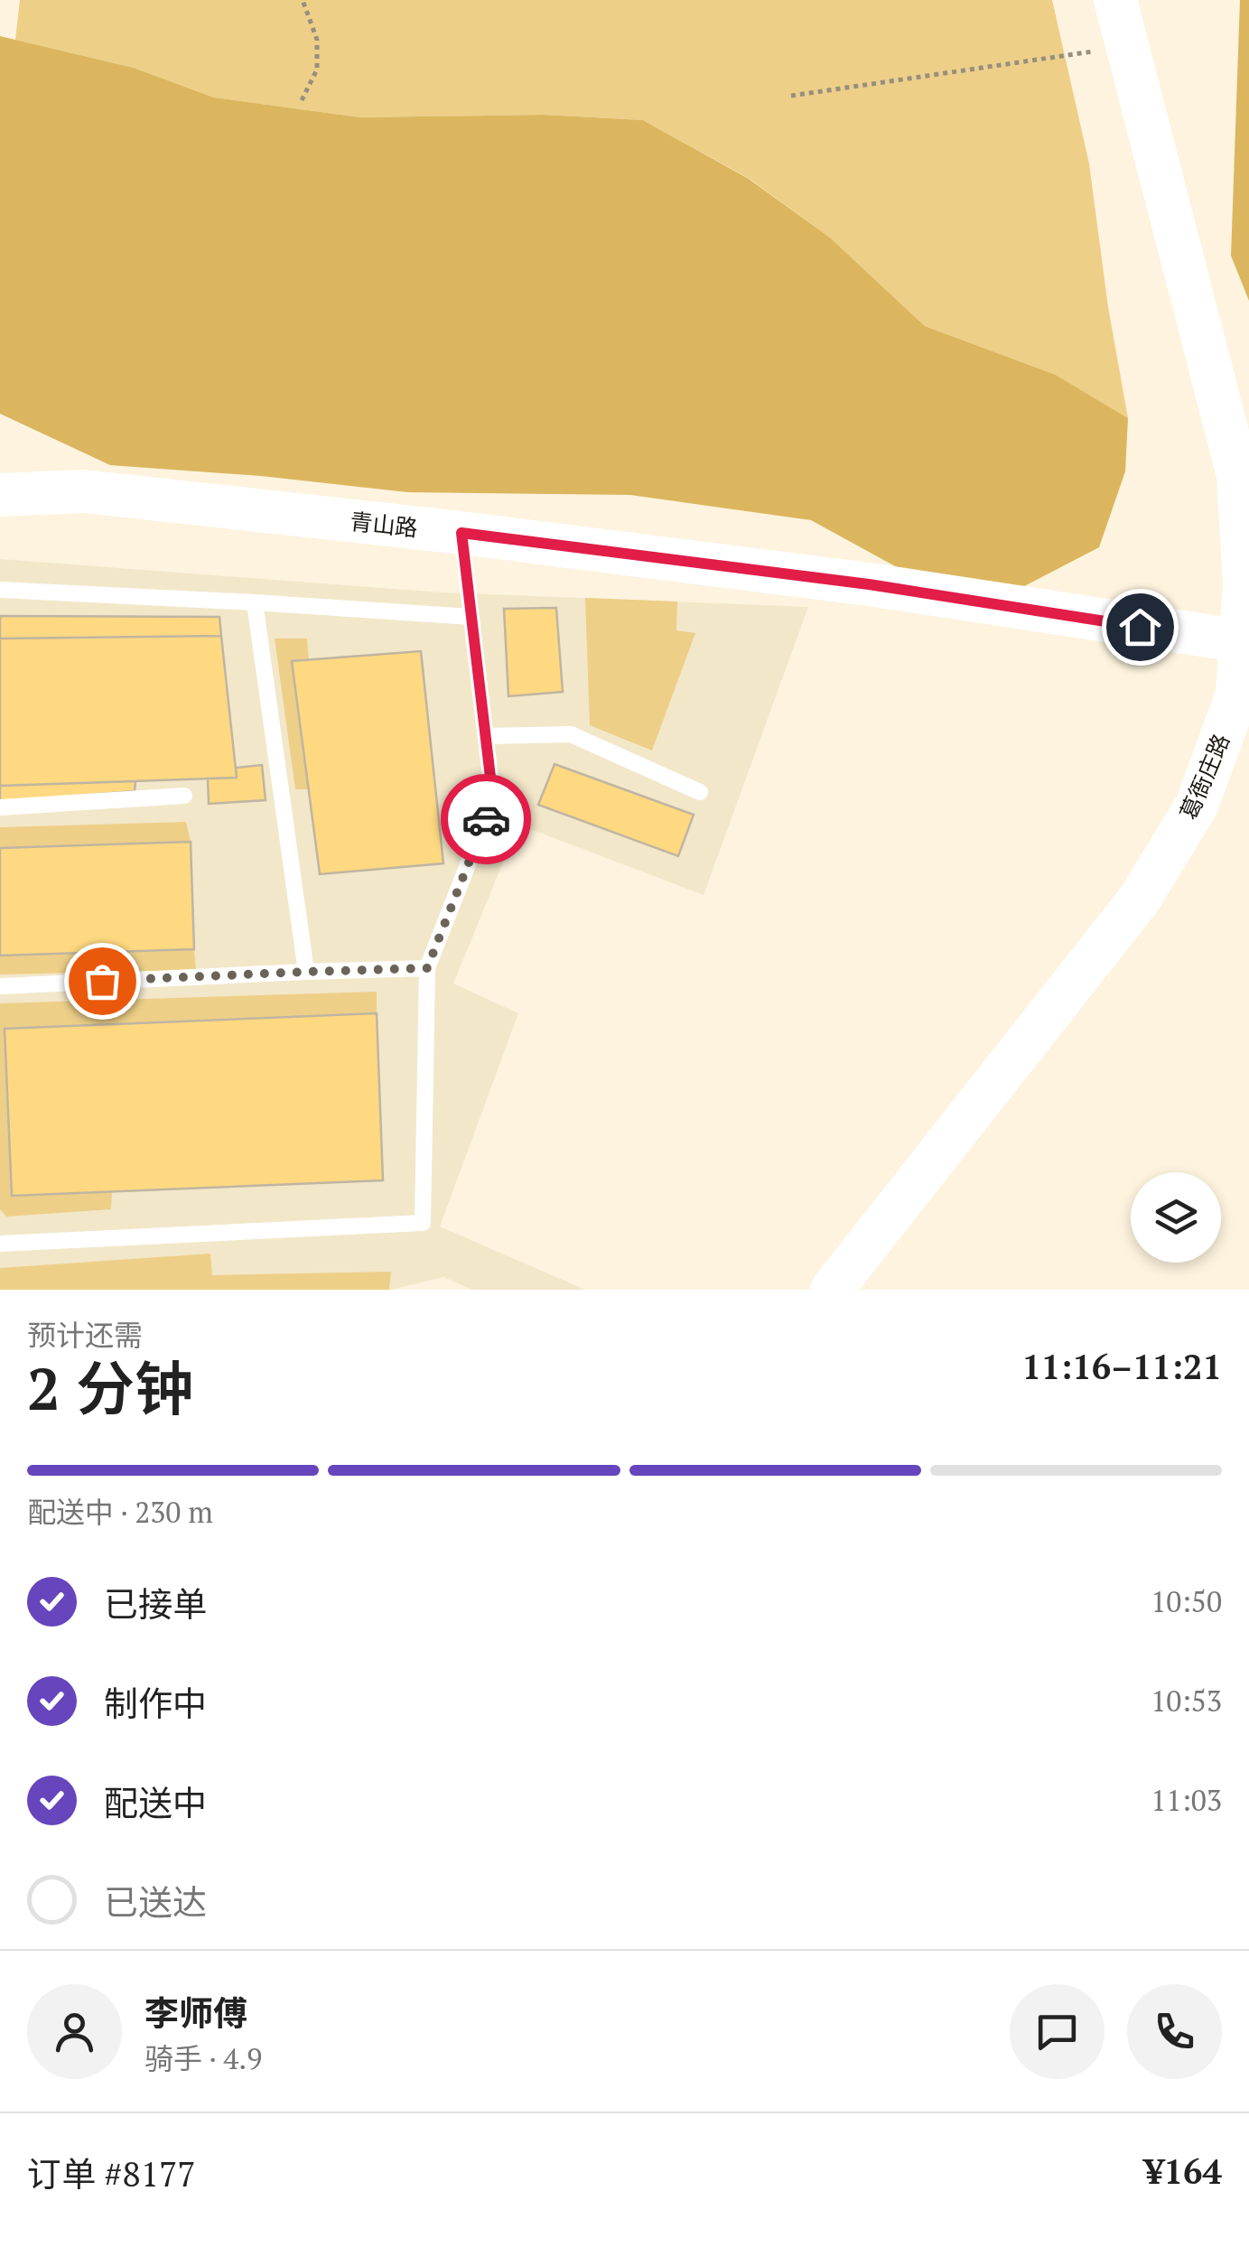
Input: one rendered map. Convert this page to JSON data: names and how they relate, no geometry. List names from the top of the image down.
{
  "streets": {
    "street": ["青山路", "葛衙庄路"]
  },
  "crossings": [
    ["青山路", "葛衙庄路"]
  ],
  "page": {
    "heading": ["2 分钟", "预计还需", "11:16–11:21"],
    "panel": [
      "李师傅",
      "骑手 · 4.9",
      "订单 #8177",
      "¥164"
    ],
    "bar": "配送中 · 230 m",
    "list": [
      ["已接单", "10:50"],
      ["制作中", "10:53"],
      ["配送中", "11:03"],
      "已送达"
    ]
  }
}
